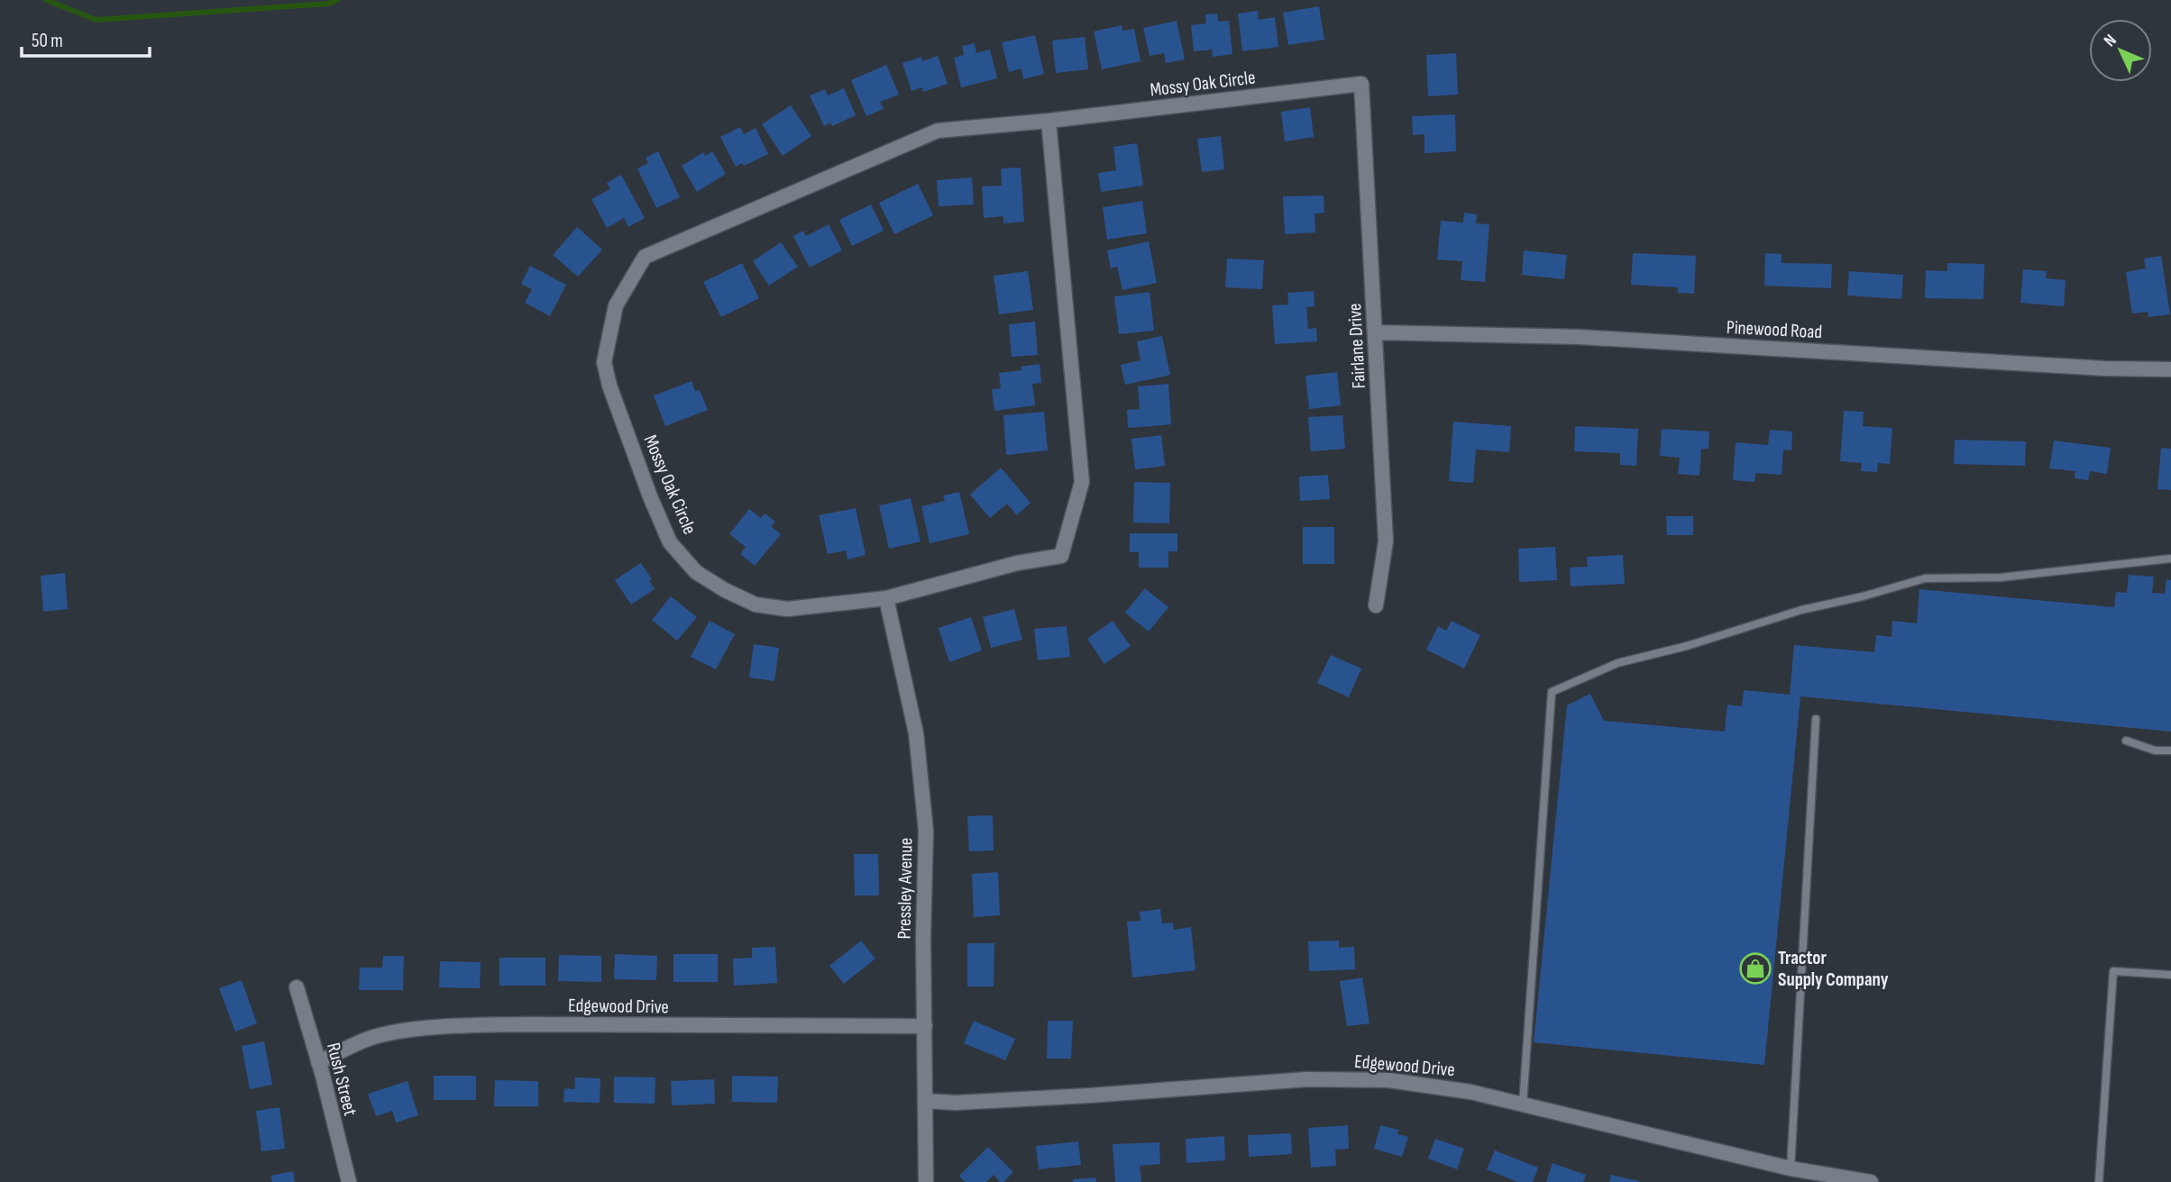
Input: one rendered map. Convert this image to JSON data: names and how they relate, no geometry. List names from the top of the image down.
{
  "streets": {
    "street": [
      "Mossy Oak Circle",
      "Pinewood Road",
      "Fairlane Drive",
      "Pressley Avenue",
      "Edgewood Drive",
      "Rush Street"
    ]
  },
  "crossings": [
    ["Mossy Oak Circle", "Fairlane Drive"],
    ["Mossy Oak Circle", "Pressley Avenue"],
    ["Pinewood Road", "Fairlane Drive"],
    ["Pressley Avenue", "Edgewood Drive"],
    ["Edgewood Drive", "Rush Street"]
  ],
  "places": {
    "shop": ["Tractor Supply Company"]
  },
  "scale_bar": "50 m",
  "north": "top left"
}
